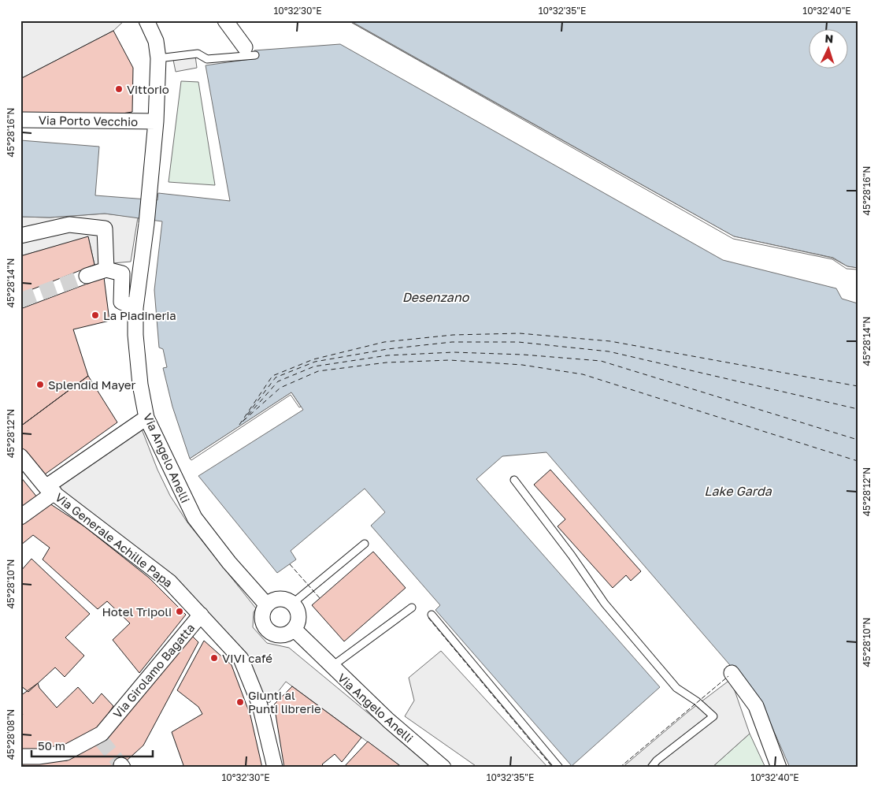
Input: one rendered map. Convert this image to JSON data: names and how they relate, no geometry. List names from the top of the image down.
{
  "streets": {
    "street": [
      "Via Porto Vecchio",
      "Via Angelo Anelli",
      "Via Generale Achille Papa",
      "Via Girolamo Bagatta"
    ]
  },
  "crossings": [
    ["Via Porto Vecchio", "Via Angelo Anelli"],
    ["Via Generale Achille Papa", "Via Girolamo Bagatta"]
  ],
  "water": ["Desenzano", "Lake Garda"],
  "places": [
    "Vittorio",
    "La Piadineria",
    "Splendid Mayer",
    "Hotel Tripoli",
    "VIVI café",
    "Giunti al Punti librerie"
  ],
  "scale_bar": "50 m",
  "north": "top",
  "coordinates": [
    "10°32'30\"E",
    "10°32'35\"E",
    "10°32'40\"E",
    "45°28'16\"N",
    "45°28'14\"N",
    "45°28'12\"N",
    "45°28'10\"N",
    "45°28'08\"N"
  ]
}
